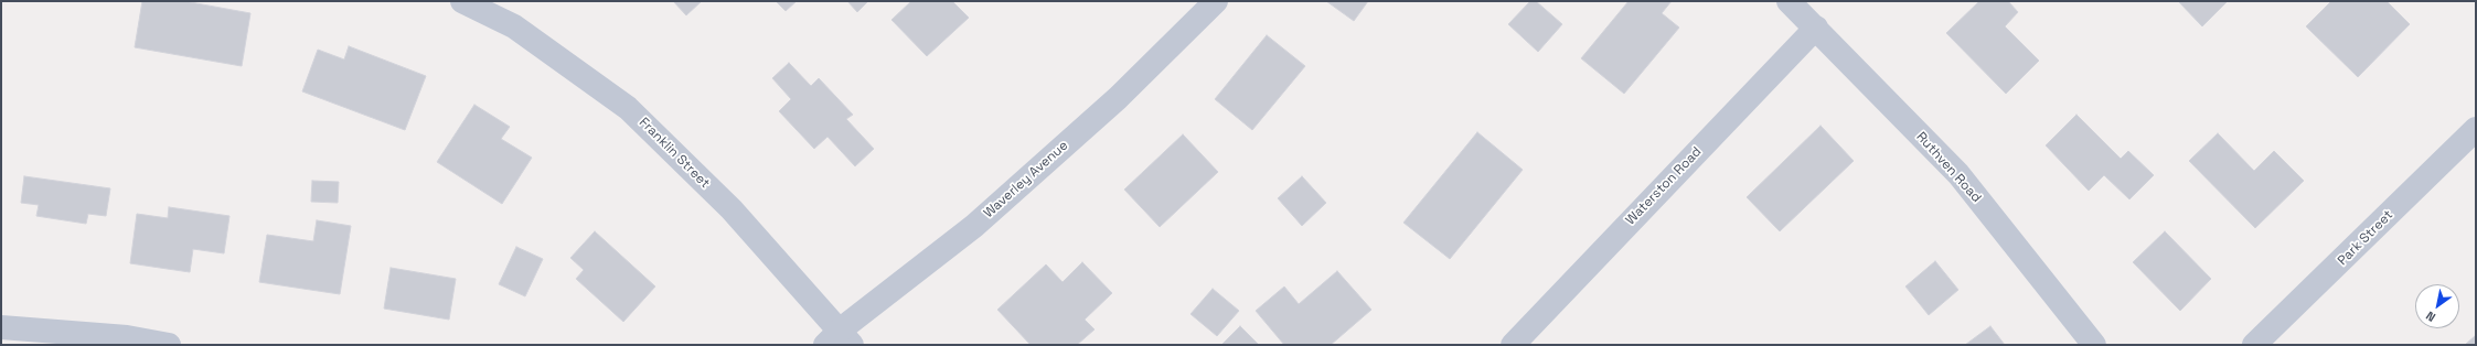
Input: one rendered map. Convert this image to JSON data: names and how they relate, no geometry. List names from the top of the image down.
{
  "streets": {
    "street": [
      "Franklin Street",
      "Ruthven Road",
      "Waverley Avenue",
      "Waterston Road",
      "Park Street"
    ]
  },
  "crossings": [
    ["Franklin Street", "Waverley Avenue"],
    ["Ruthven Road", "Waterston Road"]
  ],
  "north": "bottom left"
}
